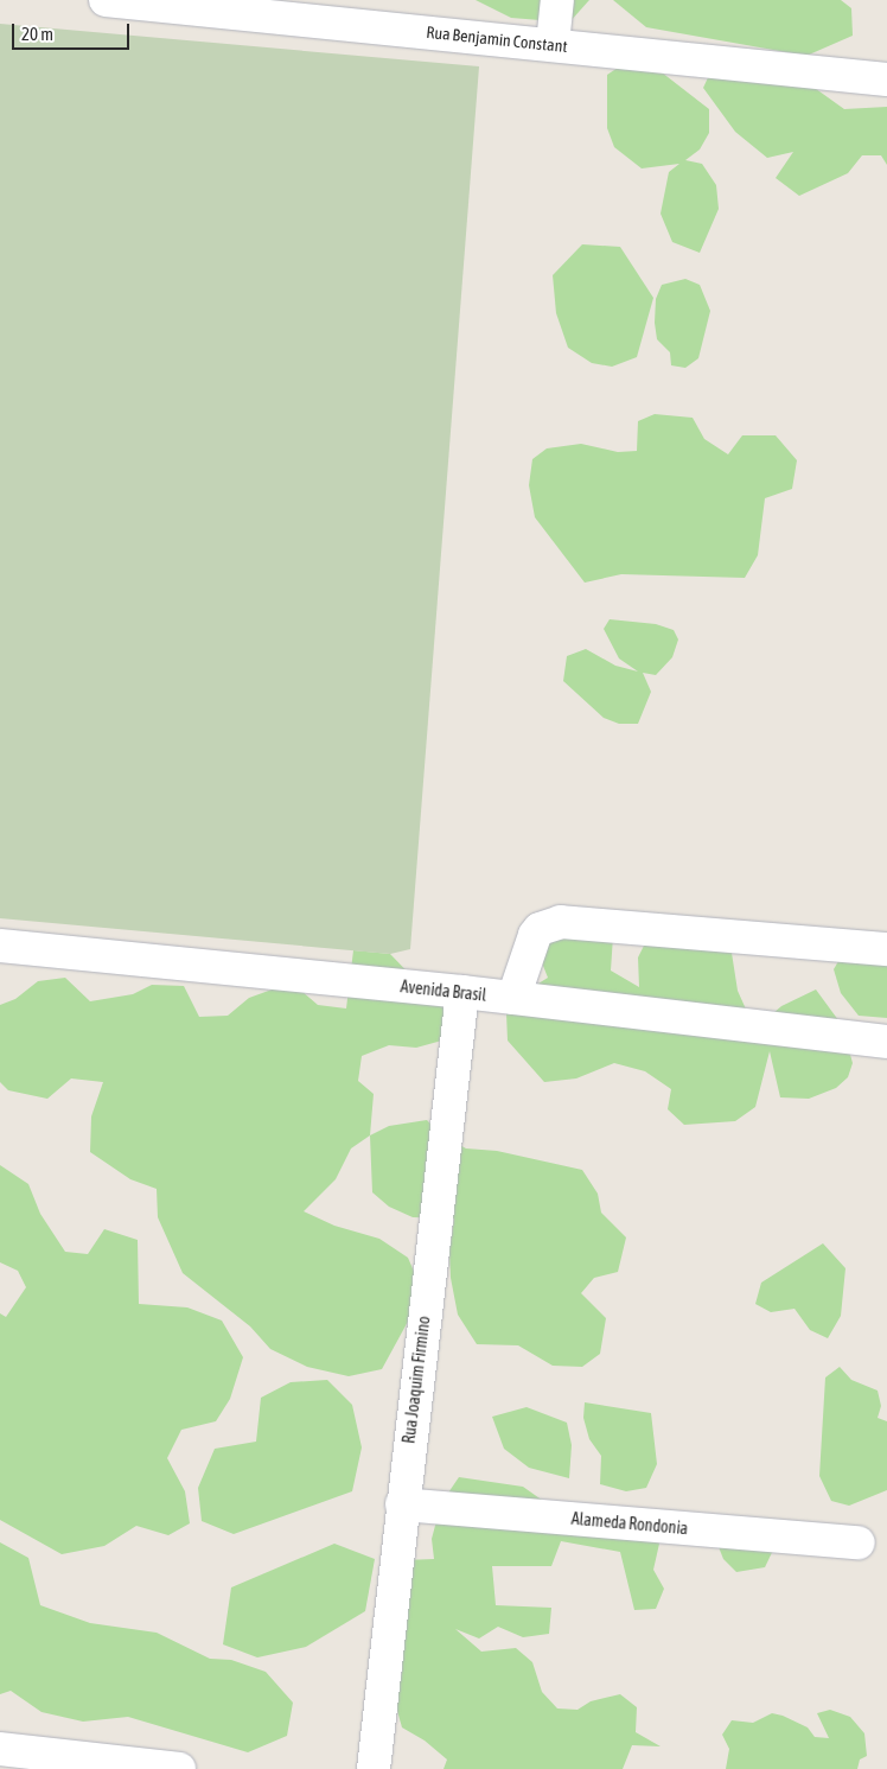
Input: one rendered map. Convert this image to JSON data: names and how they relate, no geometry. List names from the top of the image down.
{
  "streets": {
    "street": [
      "Rua Benjamin Constant",
      "Avenida Brasil",
      "Rua Joaquim Firmino",
      "Alameda Rondonia"
    ]
  },
  "crossings": [
    ["Avenida Brasil", "Rua Joaquim Firmino"],
    ["Rua Joaquim Firmino", "Alameda Rondonia"]
  ],
  "scale_bar": "20 m"
}
